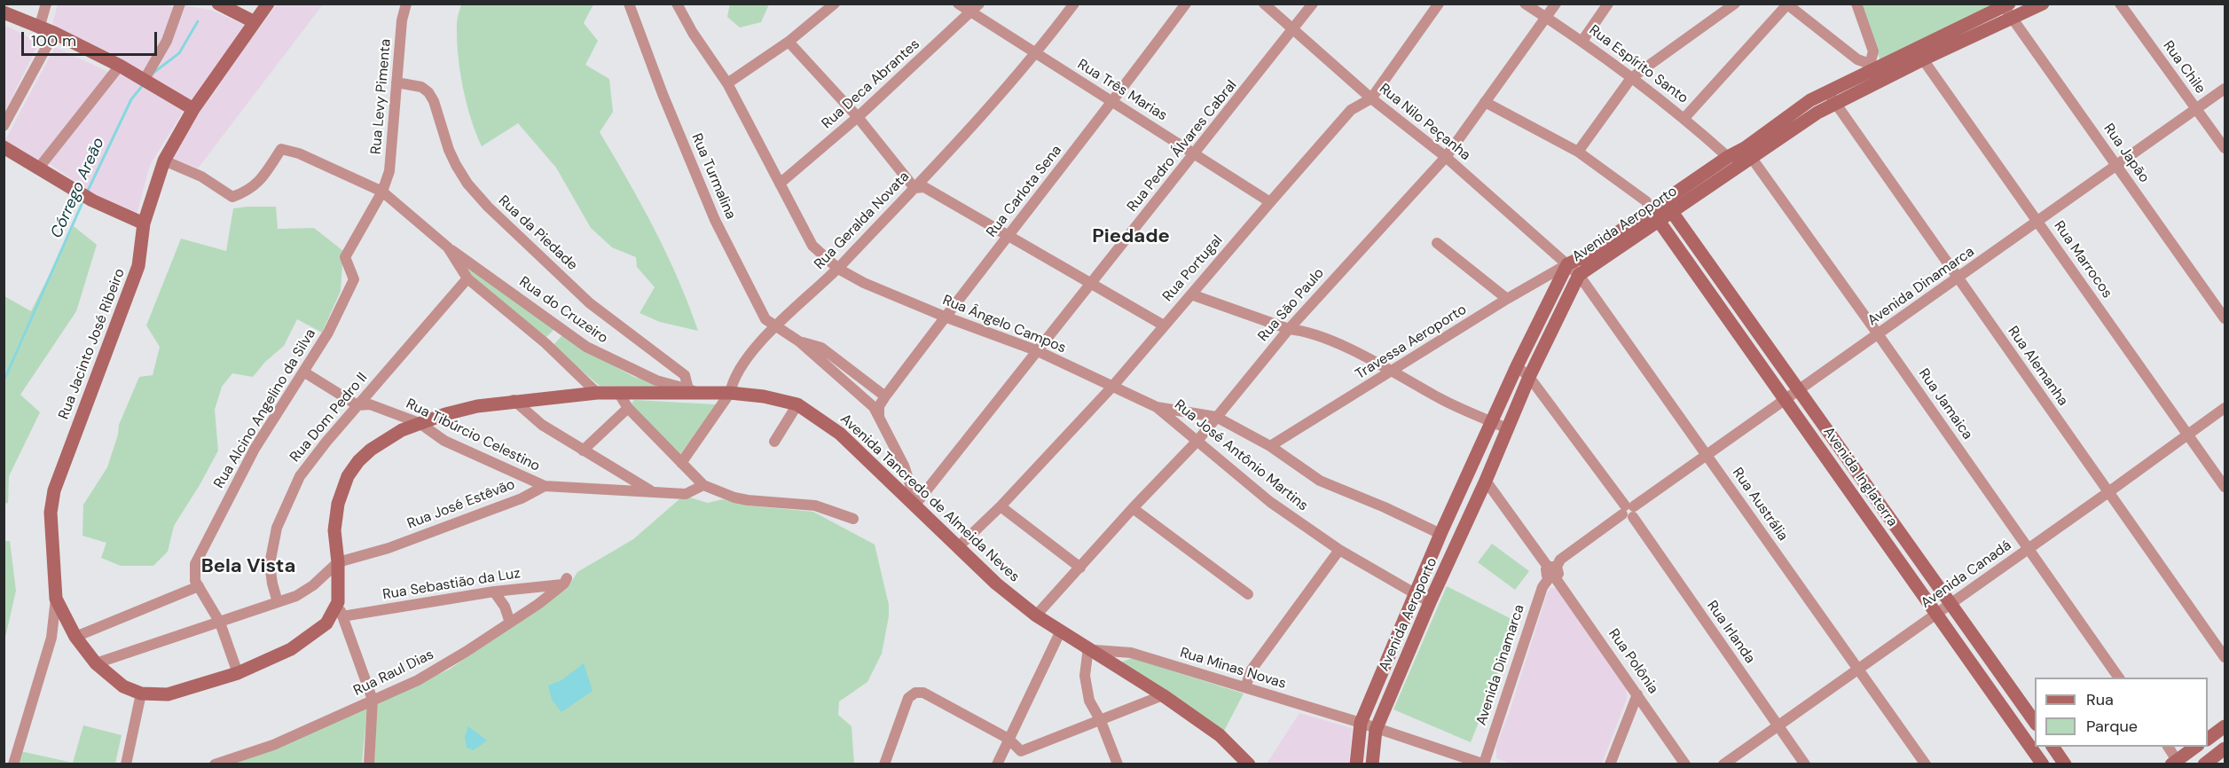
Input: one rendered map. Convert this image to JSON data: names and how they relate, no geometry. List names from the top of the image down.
{
  "streets": {
    "street": [
      "Rua Espírito Santo",
      "Rua Chile",
      "Rua Deca Abrantes",
      "Rua Três Marias",
      "Rua Levy Pimenta",
      "Rua Nilo Peçanha",
      "Rua Pedro Álvares Cabral",
      "Rua Japão",
      "Rua Turmalina",
      "Rua Carlota Sena",
      "Rua Geralda Novata",
      "Avenida Aeroporto",
      "Rua da Piedade",
      "Rua Marrocos",
      "Rua Portugal",
      "Avenida Dinamarca",
      "Rua São Paulo",
      "Rua do Cruzeiro",
      "Rua Ângelo Campos",
      "Travessa Aeroporto",
      "Rua Jacinto José Ribeiro",
      "Rua Alemanha",
      "Rua Jamaica",
      "Rua Alcino Angelino da Silva",
      "Rua Dom Pedro II",
      "Rua Tibúrcio Celestino",
      "Rua José Antônio Martins",
      "Avenida Inglaterra",
      "Avenida Tancredo de Almeida Neves",
      "Rua José Estêvão",
      "Rua Austrália",
      "Avenida Canadá",
      "Rua Sebastião da Luz",
      "Rua Irlanda",
      "Rua Polônia",
      "Rua Minas Novas",
      "Rua Raul Dias"
    ]
  },
  "crossings": [
    ["Rua Espírito Santo", "Avenida Aeroporto"],
    ["Rua Espírito Santo", "Rua São Paulo"],
    ["Rua Chile", "Avenida Dinamarca"],
    ["Rua Deca Abrantes", "Rua Três Marias"],
    ["Rua Deca Abrantes", "Rua Ângelo Campos"],
    ["Rua Três Marias", "Rua Pedro Álvares Cabral"],
    ["Rua Três Marias", "Rua Carlota Sena"],
    ["Rua Três Marias", "Rua Geralda Novata"],
    ["Rua Três Marias", "Rua Portugal"],
    ["Rua Levy Pimenta", "Rua da Piedade"],
    ["Rua Levy Pimenta", "Rua do Cruzeiro"],
    ["Rua Levy Pimenta", "Rua Alcino Angelino da Silva"],
    ["Rua Nilo Peçanha", "Rua Pedro Álvares Cabral"],
    ["Rua Nilo Peçanha", "Avenida Aeroporto"],
    ["Rua Nilo Peçanha", "Rua Portugal"],
    ["Rua Nilo Peçanha", "Rua São Paulo"],
    ["Rua Nilo Peçanha", "Travessa Aeroporto"],
    ["Rua Nilo Peçanha", "Rua Austrália"],
    ["Rua Pedro Álvares Cabral", "Rua Turmalina"],
    ["Rua Pedro Álvares Cabral", "Rua Ângelo Campos"],
    ["Rua Pedro Álvares Cabral", "Avenida Tancredo de Almeida Neves"],
    ["Rua Japão", "Avenida Aeroporto"],
    ["Rua Japão", "Avenida Dinamarca"],
    ["Rua Turmalina", "Rua Carlota Sena"],
    ["Rua Turmalina", "Rua Geralda Novata"],
    ["Rua Turmalina", "Avenida Tancredo de Almeida Neves"],
    ["Rua Carlota Sena", "Rua Ângelo Campos"],
    ["Rua Geralda Novata", "Rua Ângelo Campos"],
    ["Rua Geralda Novata", "Avenida Tancredo de Almeida Neves"],
    ["Avenida Aeroporto", "Rua Marrocos"],
    ["Avenida Aeroporto", "Rua Ângelo Campos"],
    ["Avenida Aeroporto", "Travessa Aeroporto"],
    ["Avenida Aeroporto", "Rua Alemanha"],
    ["Avenida Aeroporto", "Rua Jamaica"],
    ["Avenida Aeroporto", "Rua José Antônio Martins"],
    ["Avenida Aeroporto", "Avenida Inglaterra"],
    ["Avenida Aeroporto", "Rua Austrália"],
    ["Avenida Aeroporto", "Rua Irlanda"],
    ["Avenida Aeroporto", "Rua Polônia"],
    ["Avenida Aeroporto", "Rua Minas Novas"],
    ["Rua da Piedade", "Rua do Cruzeiro"],
    ["Rua da Piedade", "Avenida Tancredo de Almeida Neves"],
    ["Rua Marrocos", "Avenida Dinamarca"],
    ["Rua Marrocos", "Avenida Canadá"],
    ["Rua Portugal", "Rua Ângelo Campos"],
    ["Rua Portugal", "Avenida Tancredo de Almeida Neves"],
    ["Avenida Dinamarca", "Rua Alemanha"],
    ["Avenida Dinamarca", "Rua Jamaica"],
    ["Avenida Dinamarca", "Avenida Inglaterra"],
    ["Avenida Dinamarca", "Rua Austrália"],
    ["Avenida Dinamarca", "Rua Irlanda"],
    ["Avenida Dinamarca", "Rua Polônia"],
    ["Avenida Dinamarca", "Rua Minas Novas"],
    ["Rua São Paulo", "Rua Ângelo Campos"],
    ["Rua São Paulo", "Rua José Antônio Martins"],
    ["Rua São Paulo", "Avenida Tancredo de Almeida Neves"],
    ["Rua do Cruzeiro", "Rua Jacinto José Ribeiro"],
    ["Rua do Cruzeiro", "Rua Alcino Angelino da Silva"],
    ["Rua do Cruzeiro", "Rua Dom Pedro II"],
    ["Rua do Cruzeiro", "Avenida Tancredo de Almeida Neves"],
    ["Rua Ângelo Campos", "Travessa Aeroporto"],
    ["Rua Ângelo Campos", "Rua José Antônio Martins"],
    ["Travessa Aeroporto", "Rua Austrália"],
    ["Rua Alemanha", "Avenida Canadá"],
    ["Rua Jamaica", "Avenida Canadá"],
    ["Rua Alcino Angelino da Silva", "Rua Tibúrcio Celestino"],
    ["Rua Alcino Angelino da Silva", "Rua José Estêvão"],
    ["Rua Dom Pedro II", "Rua Tibúrcio Celestino"],
    ["Rua Dom Pedro II", "Rua José Estêvão"],
    ["Rua Tibúrcio Celestino", "Avenida Tancredo de Almeida Neves"],
    ["Rua Tibúrcio Celestino", "Rua José Estêvão"],
    ["Avenida Inglaterra", "Avenida Canadá"],
    ["Avenida Tancredo de Almeida Neves", "Rua José Estêvão"],
    ["Avenida Tancredo de Almeida Neves", "Rua Minas Novas"],
    ["Rua Austrália", "Avenida Canadá"],
    ["Avenida Canadá", "Rua Irlanda"],
    ["Rua Sebastião da Luz", "Rua Raul Dias"]
  ],
  "districts": ["Piedade", "Bela Vista"],
  "water": ["Córrego Areão"],
  "legend": ["Rua", "Parque"],
  "scale_bar": "100 m"
}
